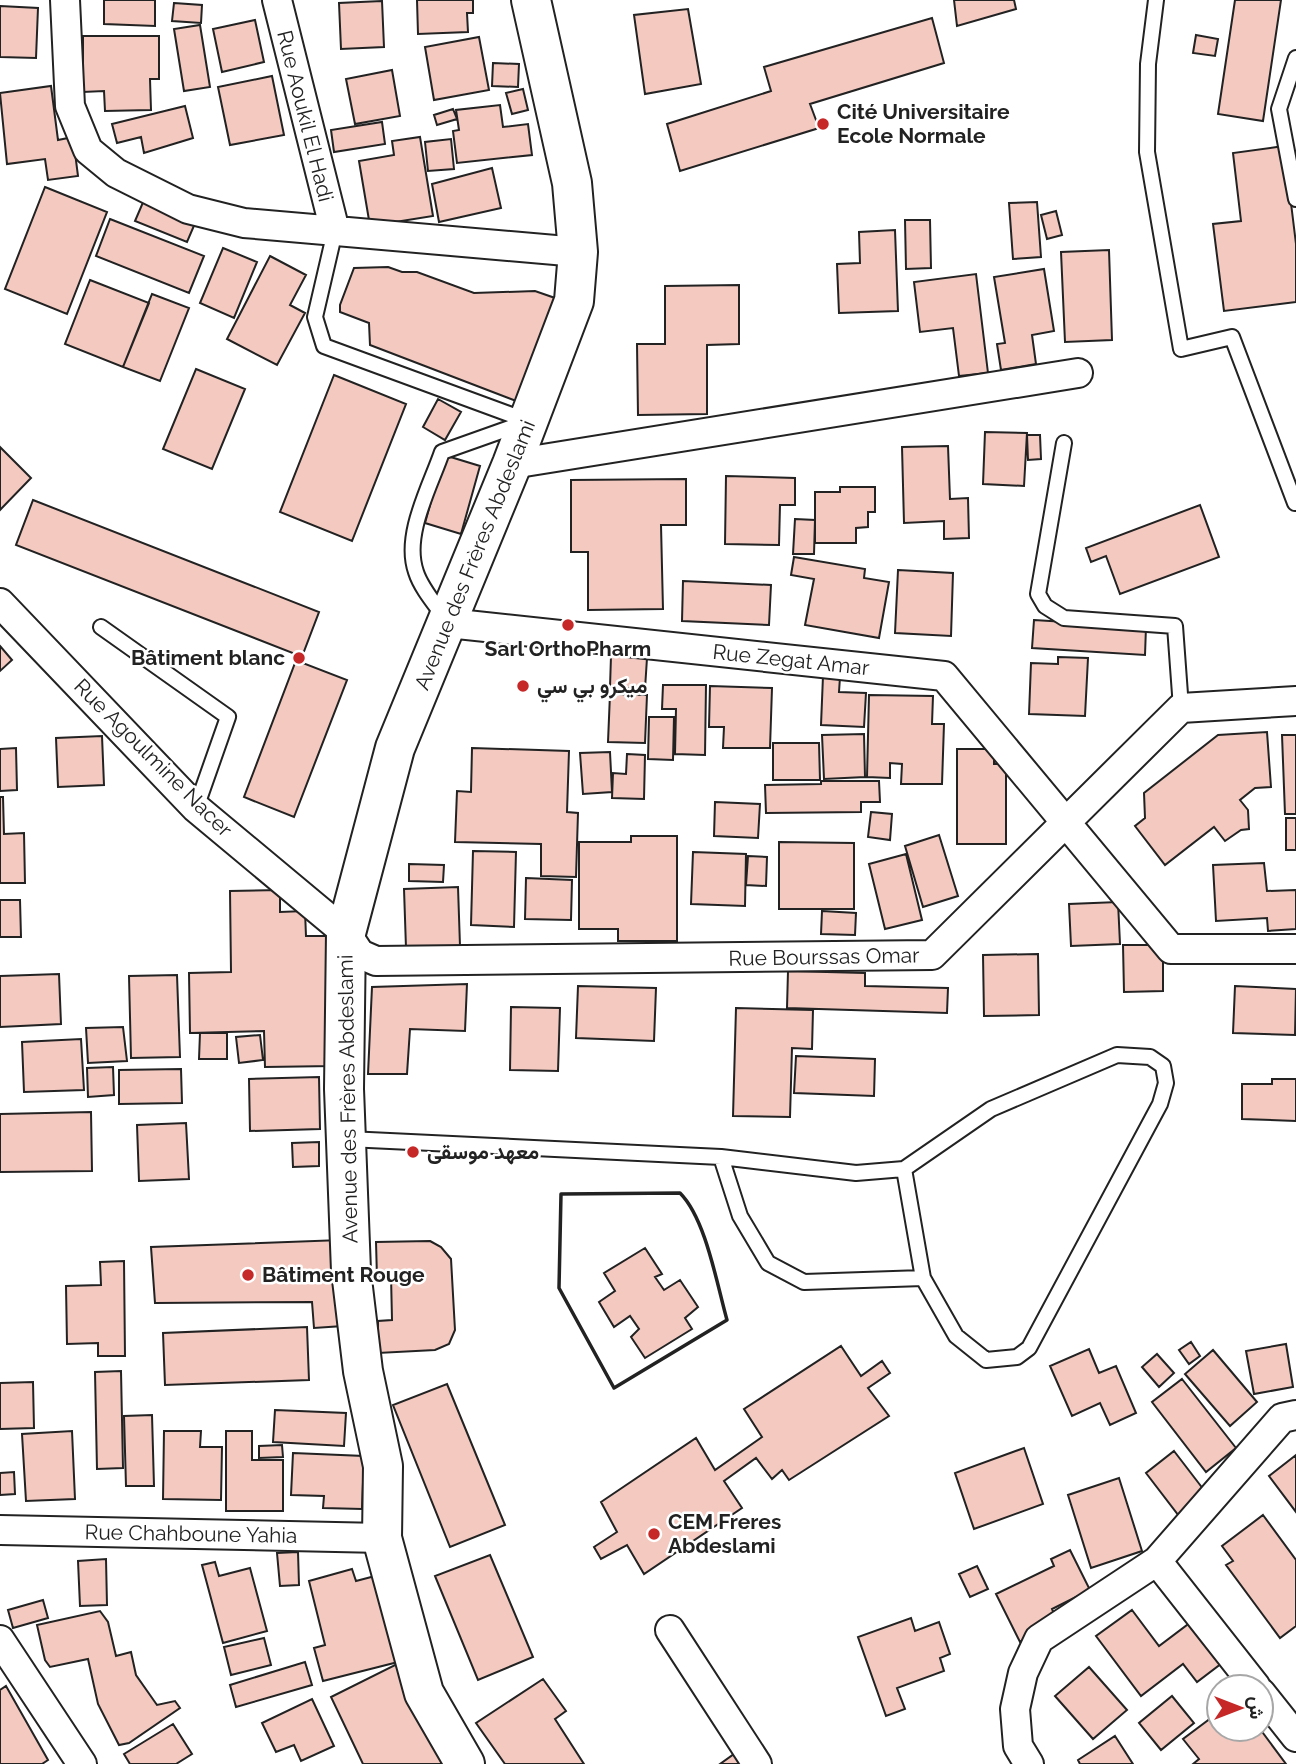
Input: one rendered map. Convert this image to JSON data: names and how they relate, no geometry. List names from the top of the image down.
{
  "streets": {
    "main road": ["Avenue des Frères Abdeslami"],
    "street": [
      "Rue Aoukil El Hadi",
      "Rue Zegat Amar",
      "Rue Agoulmine Nacer",
      "Rue Bourssas Omar",
      "Rue Chahboune Yahia"
    ]
  },
  "crossings": [
    ["Avenue des Frères Abdeslami", "Rue Zegat Amar"],
    ["Avenue des Frères Abdeslami", "Rue Agoulmine Nacer"],
    ["Avenue des Frères Abdeslami", "Rue Bourssas Omar"],
    ["Avenue des Frères Abdeslami", "Rue Chahboune Yahia"],
    ["Rue Zegat Amar", "Rue Bourssas Omar"],
    ["Rue Agoulmine Nacer", "Rue Bourssas Omar"]
  ],
  "places": [
    "Cité Universitaire Ecole Normale",
    "Sarl OrthoPharm",
    "Bâtiment blanc",
    "ميكرو بي سي",
    "معهد موسقى",
    "Bâtiment Rouge",
    "CEM Freres Abdeslami"
  ],
  "north": "right"
}
